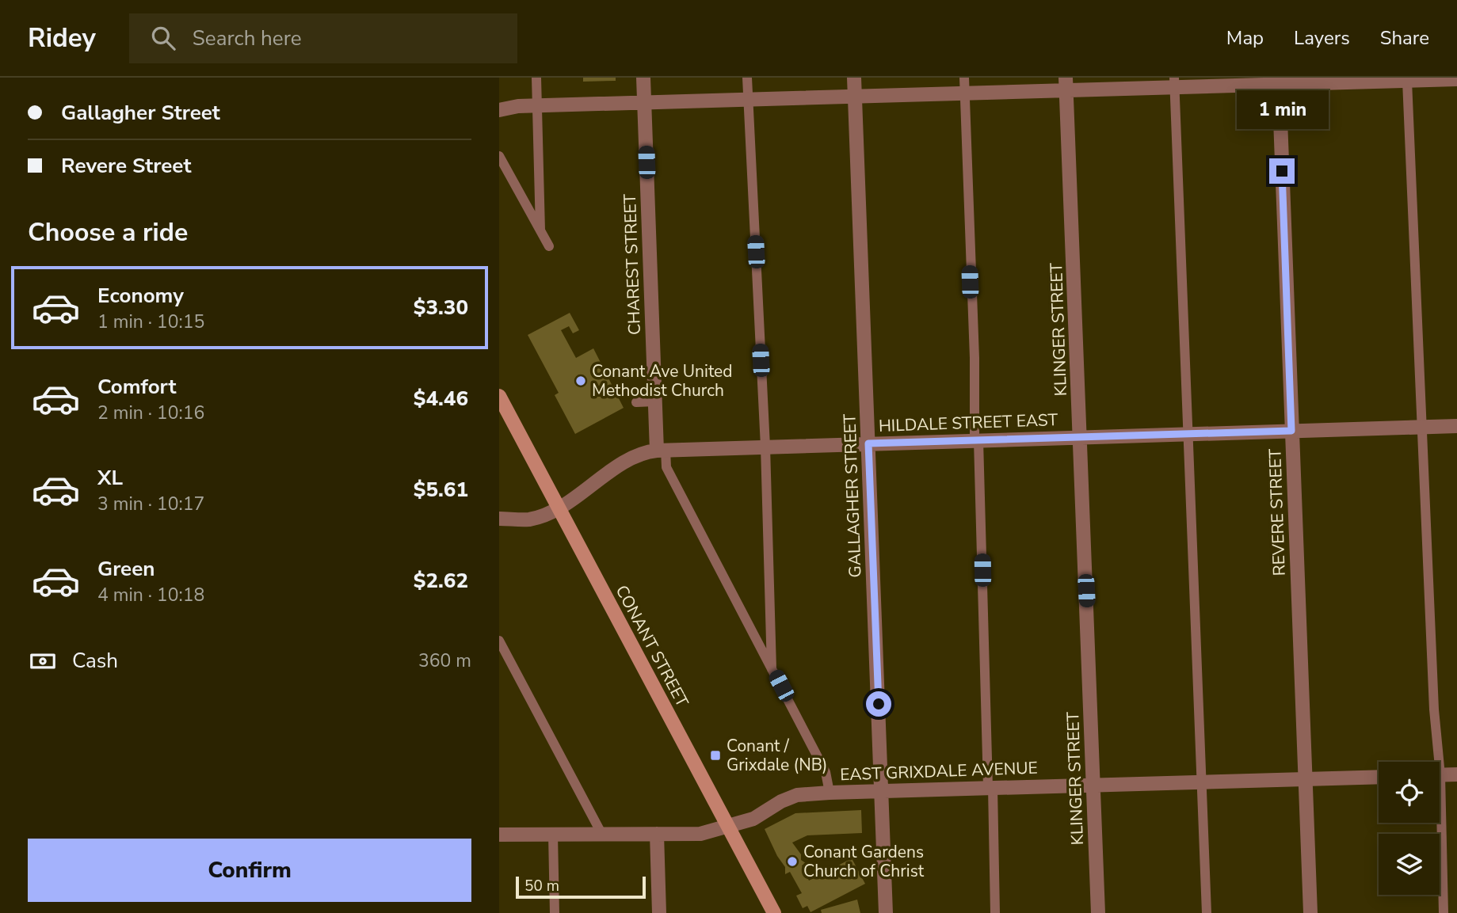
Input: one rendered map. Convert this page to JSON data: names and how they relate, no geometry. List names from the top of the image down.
{
  "streets": {
    "main road": ["CONANT STREET"],
    "street": [
      "CHAREST STREET",
      "KLINGER STREET",
      "HILDALE STREET EAST",
      "GALLAGHER STREET",
      "REVERE STREET",
      "EAST GRIXDALE AVENUE"
    ]
  },
  "crossings": [
    ["CHAREST STREET", "HILDALE STREET EAST"],
    ["KLINGER STREET", "HILDALE STREET EAST"],
    ["KLINGER STREET", "EAST GRIXDALE AVENUE"],
    ["HILDALE STREET EAST", "GALLAGHER STREET"],
    ["HILDALE STREET EAST", "REVERE STREET"],
    ["HILDALE STREET EAST", "CONANT STREET"],
    ["GALLAGHER STREET", "EAST GRIXDALE AVENUE"],
    ["REVERE STREET", "EAST GRIXDALE AVENUE"],
    ["CONANT STREET", "EAST GRIXDALE AVENUE"]
  ],
  "places": {
    "other": ["Conant Ave United Methodist Church", "Conant Gardens Church of Christ"],
    "transit": ["Conant / Grixdale (NB)"]
  },
  "scale_bar": "50 m",
  "page": {
    "header": "Ridey",
    "search": "Search here",
    "nav": ["Map", "Layers", "Share"],
    "banner": ["Gallagher Street", "Revere Street"],
    "bubble": "1 min",
    "heading": "Choose a ride",
    "list": [
      {
        "name": "Economy",
        "note": "1 min · 10:15",
        "value": "$3.30"
      },
      {
        "name": "Comfort",
        "note": "2 min · 10:16",
        "value": "$4.46"
      },
      {
        "name": "XL",
        "note": "3 min · 10:17",
        "value": "$5.61"
      },
      {
        "name": "Green",
        "note": "4 min · 10:18",
        "value": "$2.62"
      }
    ],
    "pay": ["Cash", "360 m"],
    "buttons": "Confirm",
    "scale": "50 m"
  }
}
